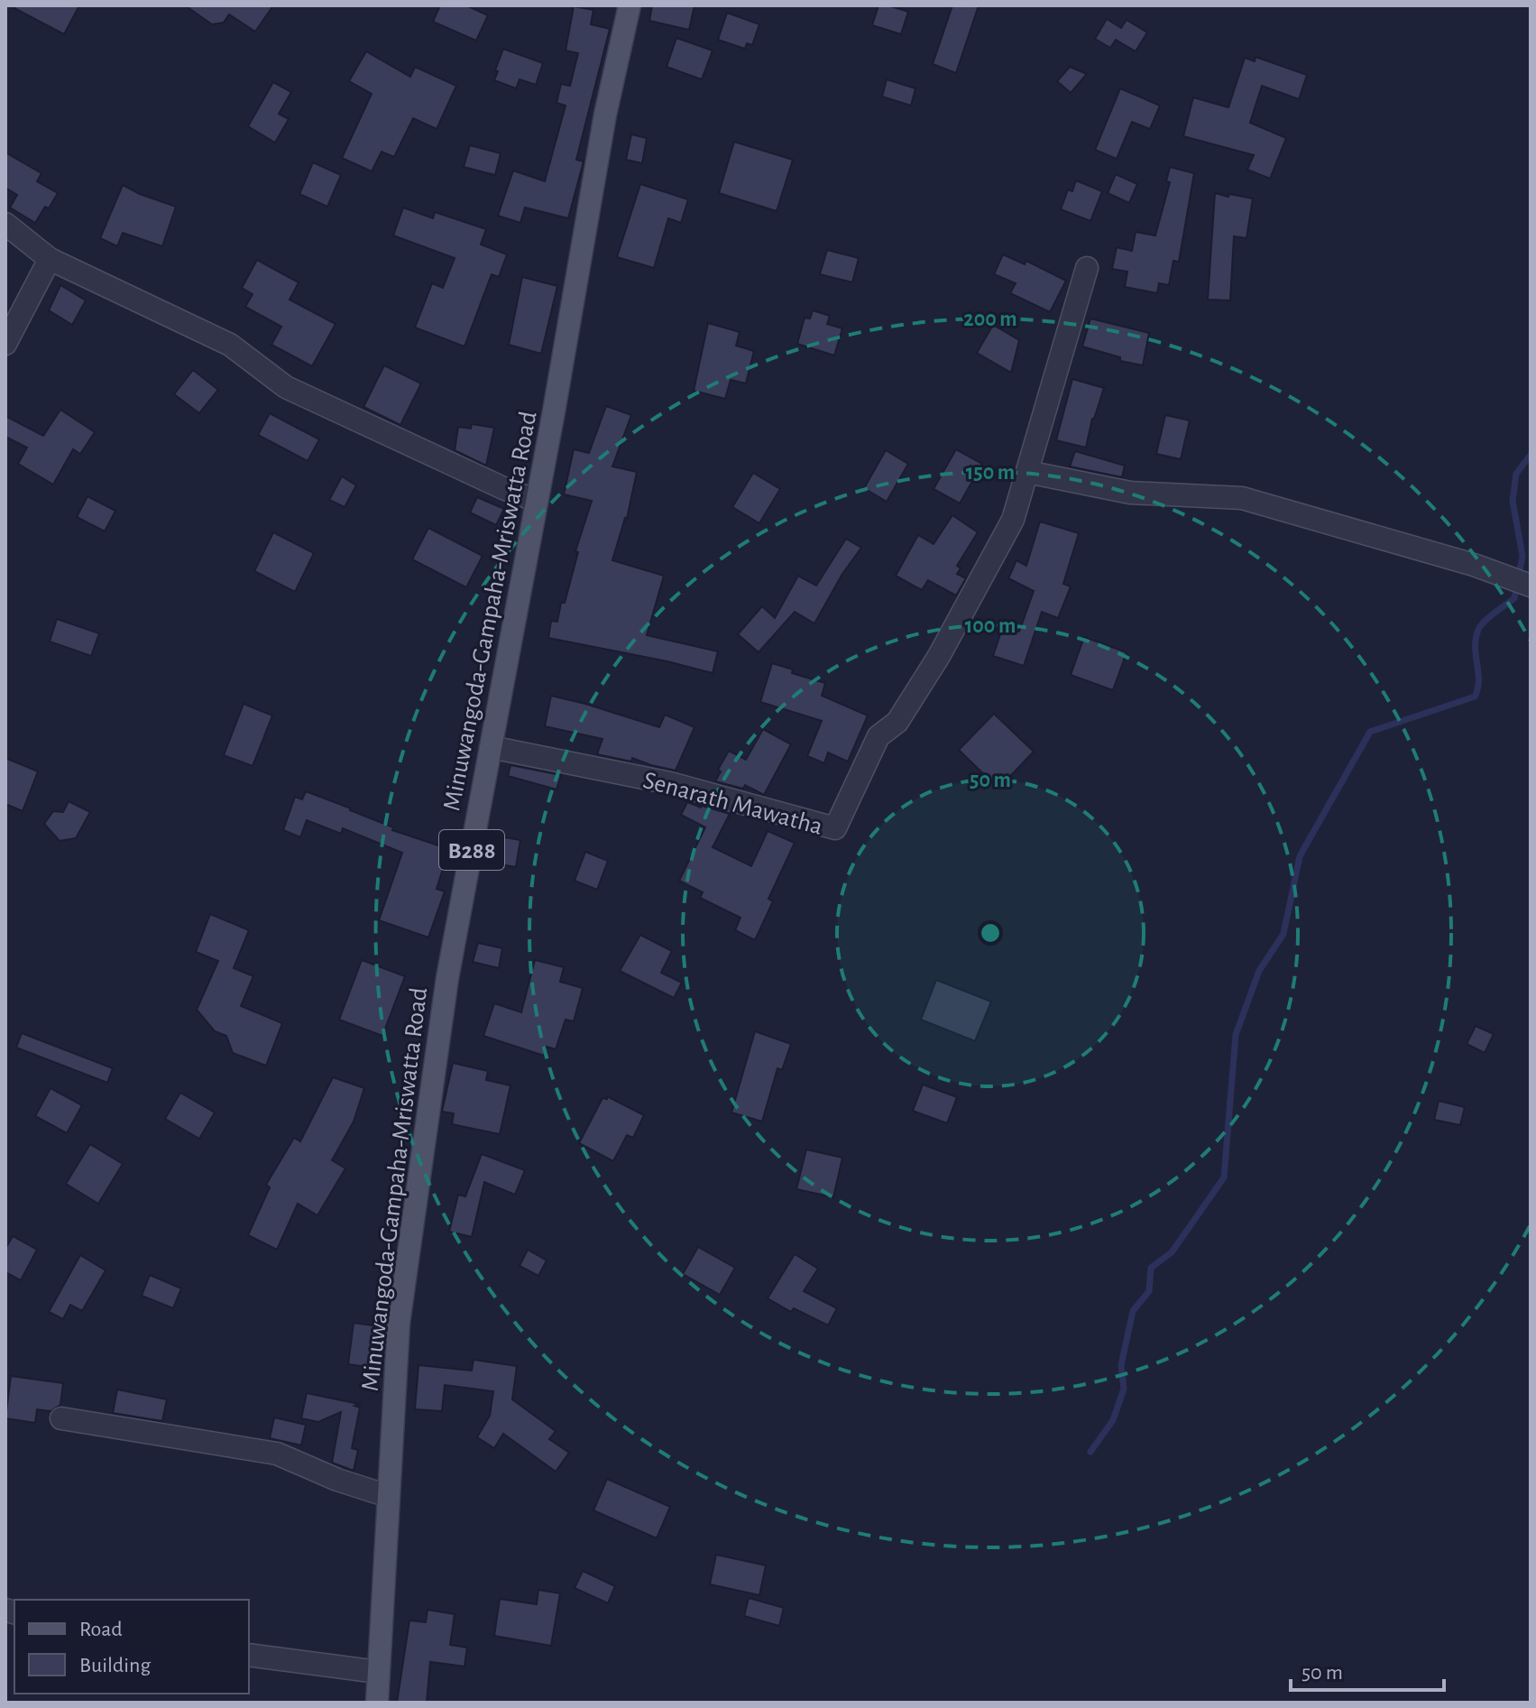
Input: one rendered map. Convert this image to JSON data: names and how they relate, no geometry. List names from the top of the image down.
{
  "streets": {
    "main road": ["Minuwangoda-Gampaha-Mriswatta Road", "B288"],
    "street": ["Senarath Mawatha"]
  },
  "crossings": [
    ["Minuwangoda-Gampaha-Mriswatta Road", "Senarath Mawatha"]
  ],
  "legend": ["Road", "Building"],
  "scale_bar": "50 m",
  "rings": [
    "200 m",
    "150 m",
    "100 m",
    "50 m"
  ]
}
